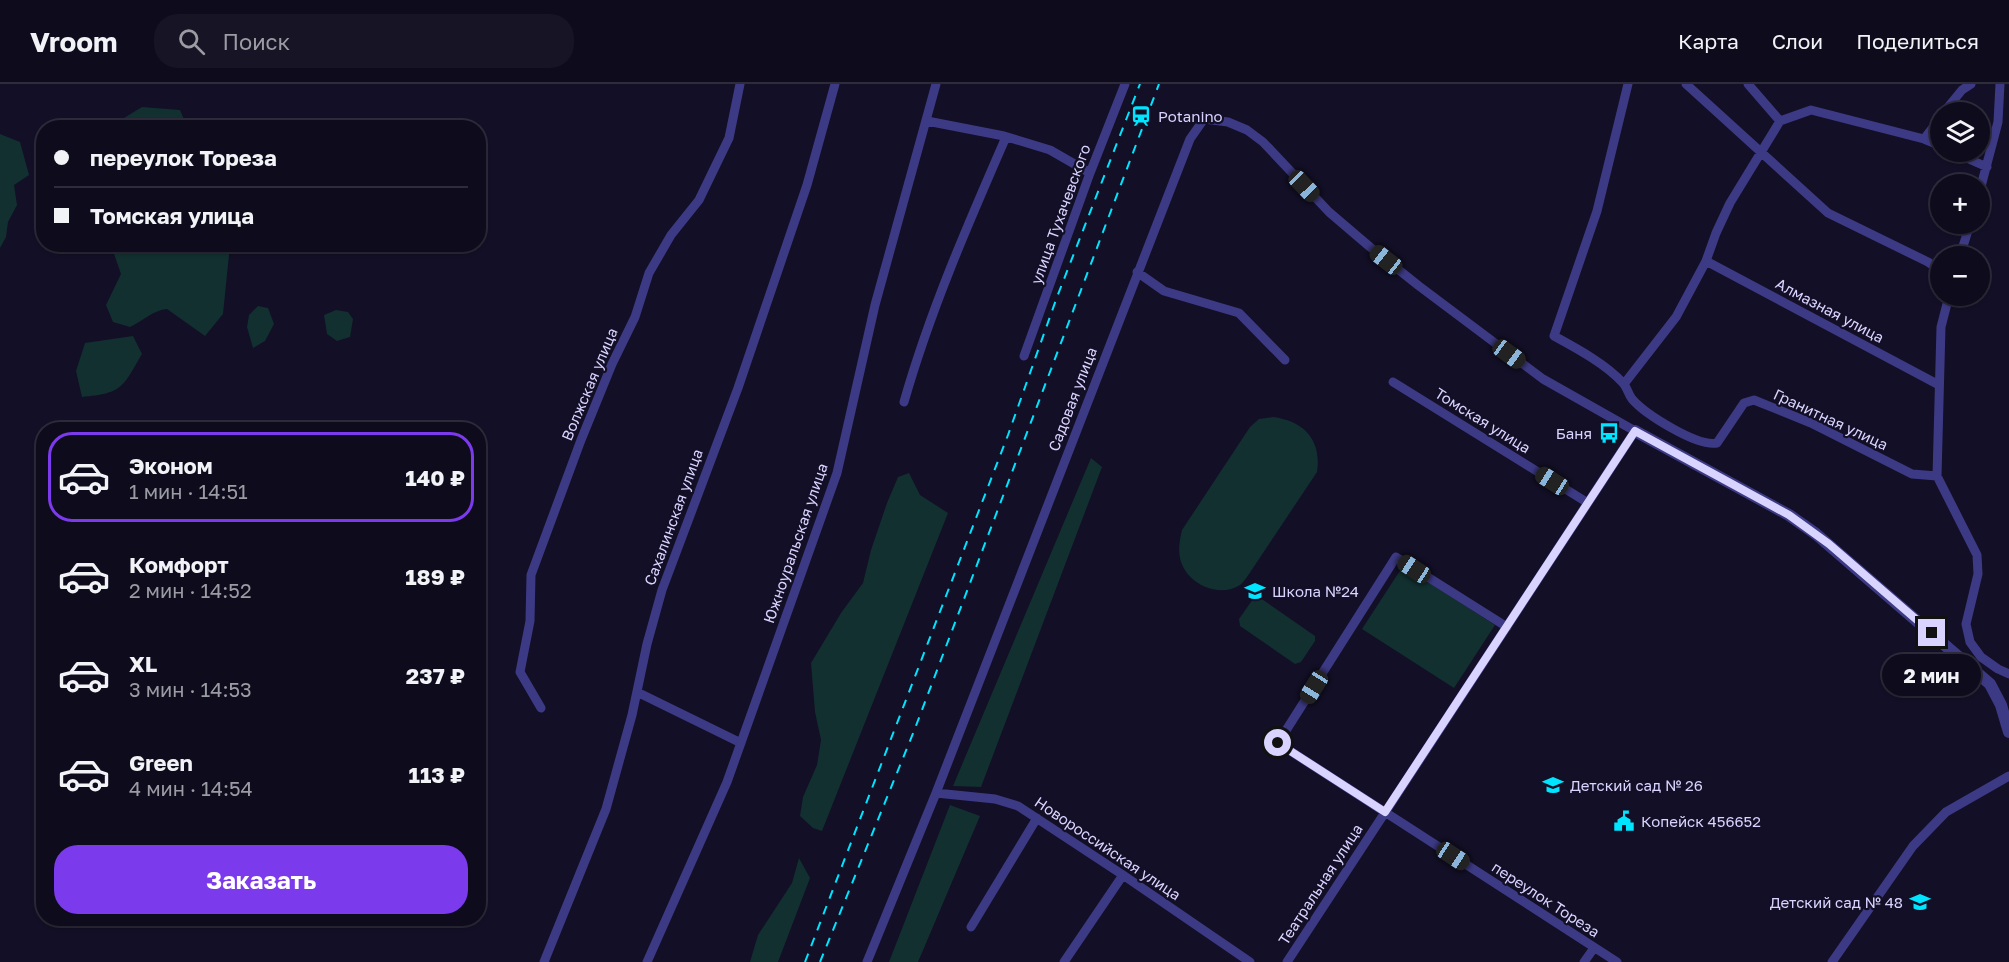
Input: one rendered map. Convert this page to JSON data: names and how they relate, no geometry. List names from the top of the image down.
{
  "streets": {
    "street": [
      "улица Тухачевского",
      "Алмазная улица",
      "Волжская улица",
      "Садовая улица",
      "Гранитная улица",
      "Томская улица",
      "Сахалинская улица",
      "Южноуральская улица",
      "Новороссийская улица",
      "Театральная улица",
      "переулок Тореза"
    ]
  },
  "crossings": [
    ["Садовая улица", "Новороссийская улица"],
    ["Садовая улица", "Театральная улица"],
    ["Томская улица", "Театральная улица"],
    ["Театральная улица", "переулок Тореза"]
  ],
  "places": {
    "station": ["Potanino"],
    "bus stop": ["Баня"],
    "school or university": ["Школа №24", "Детский сад № 26", "Детский сад № 48"],
    "public building": ["Копейск 456652"]
  },
  "page": {
    "header": "Vroom",
    "search": "Поиск",
    "nav": ["Карта", "Слои", "Поделиться"],
    "map_buttons": ["+", "−"],
    "banner": ["переулок Тореза", "Томская улица"],
    "list": [
      {
        "name": "Эконом",
        "note": "1 мин · 14:51",
        "value": "140 ₽"
      },
      {
        "name": "Комфорт",
        "note": "2 мин · 14:52",
        "value": "189 ₽"
      },
      {
        "name": "XL",
        "note": "3 мин · 14:53",
        "value": "237 ₽"
      },
      {
        "name": "Green",
        "note": "4 мин · 14:54",
        "value": "113 ₽"
      }
    ],
    "bubble": "2 мин",
    "buttons": "Заказать"
  }
}
